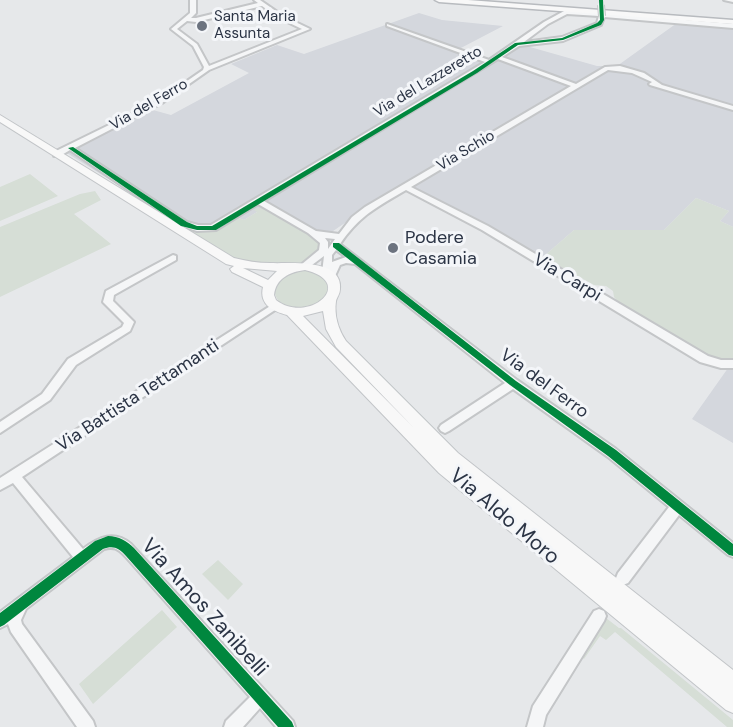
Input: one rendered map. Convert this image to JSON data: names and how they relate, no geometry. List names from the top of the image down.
{
  "streets": {
    "main road": ["Via Aldo Moro"],
    "street": [
      "Via del Lazzeretto",
      "Via del Ferro",
      "Via Schio",
      "Via Carpi",
      "Via Battista Tettamanti",
      "Via Amos Zanibelli"
    ]
  },
  "crossings": [
    ["Via del Lazzeretto", "Via del Ferro"],
    ["Via del Ferro", "Via Schio"],
    ["Via Schio", "Via Carpi"],
    ["Via Schio", "Via Battista Tettamanti"],
    ["Via Schio", "Via Aldo Moro"],
    ["Via Battista Tettamanti", "Via Aldo Moro"]
  ],
  "places": ["Santa Maria Assunta", "Podere Casamia"]
}
